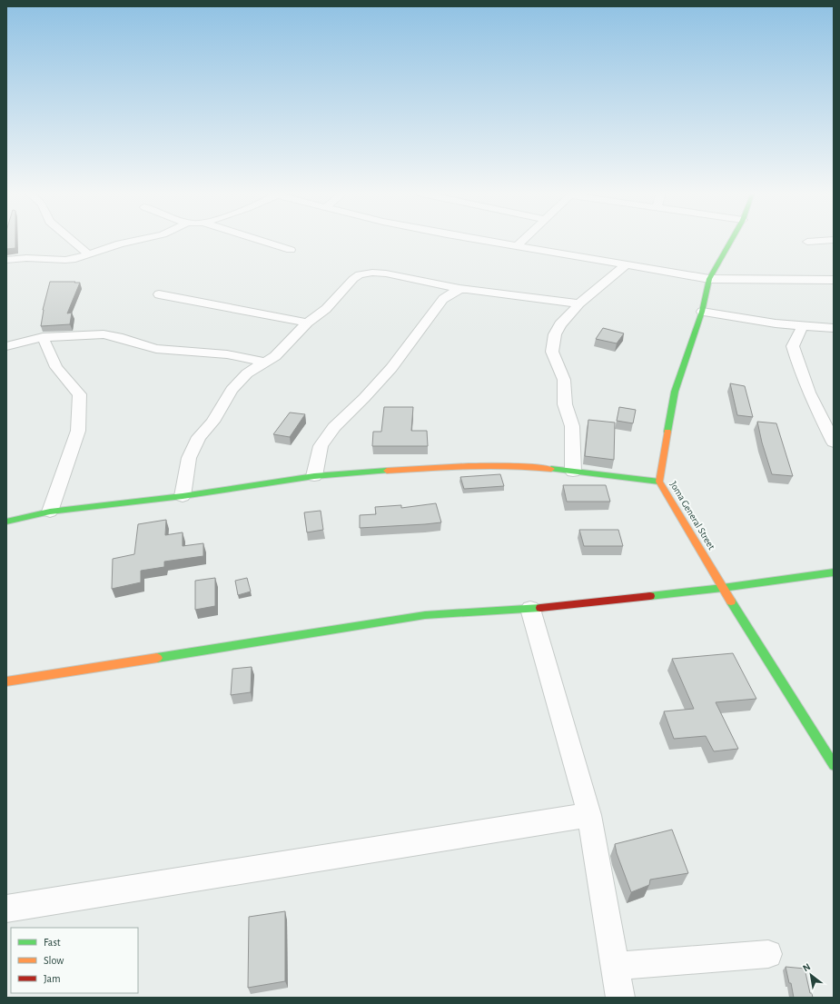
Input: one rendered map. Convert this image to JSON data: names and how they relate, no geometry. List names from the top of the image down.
{
  "streets": {
    "street": ["Joma General Street"]
  },
  "legend": ["Fast", "Slow", "Jam"],
  "north": "top left"
}
